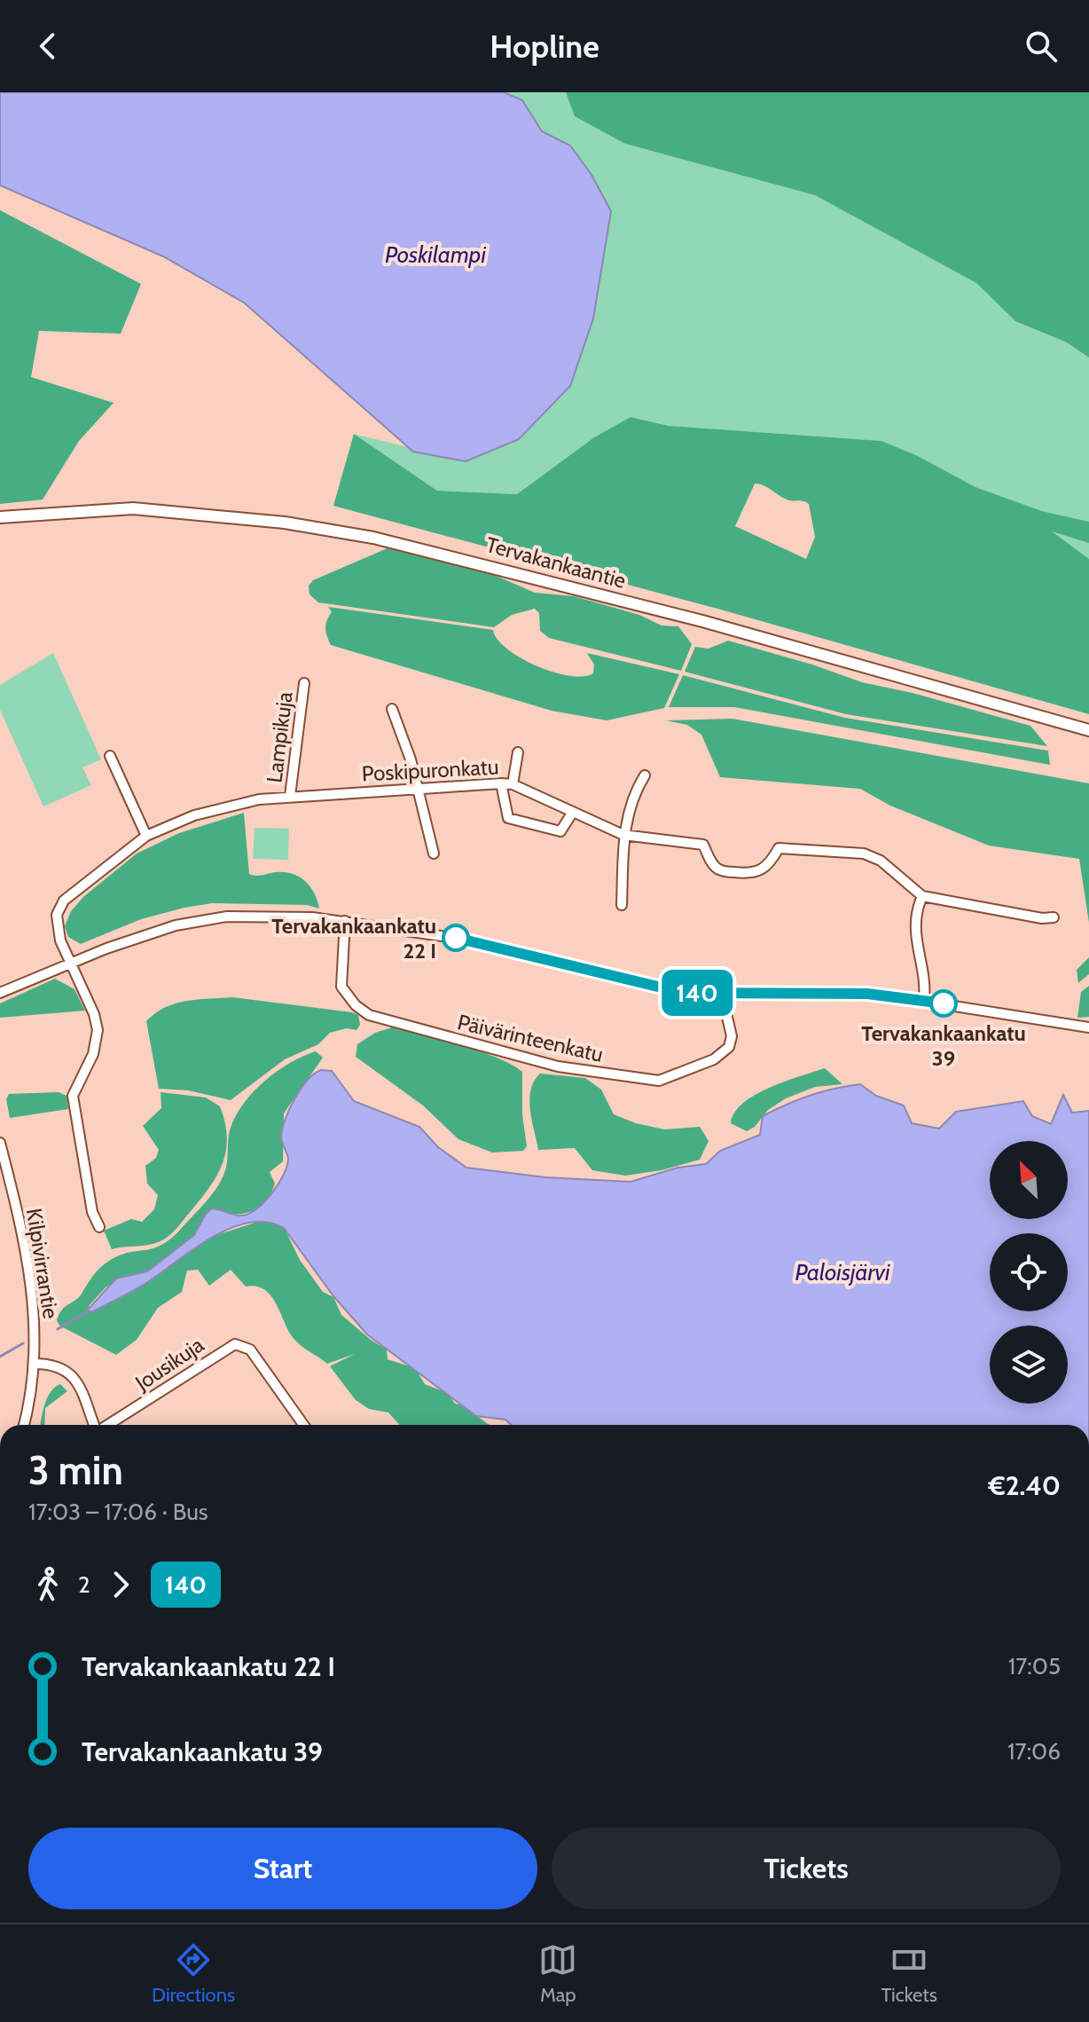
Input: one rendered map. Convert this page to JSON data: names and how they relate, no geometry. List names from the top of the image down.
{
  "streets": {
    "street": [
      "Tervakankaantie",
      "Lampikuja",
      "Poskipuronkatu",
      "Päivärinteenkatu",
      "Kilpivirrantie",
      "Jousikuja"
    ]
  },
  "crossings": [
    ["Lampikuja", "Poskipuronkatu"]
  ],
  "water": ["Poskilampi", "Paloisjärvi"],
  "places": ["Tervakankaankatu 22 I", "Tervakankaankatu 39"],
  "lines": ["bus line 140"],
  "north": "top left",
  "page": {
    "header": "Hopline",
    "on_map": "140",
    "heading": ["3 min", "17:03 – 17:06 · Bus", "€2.40"],
    "legs": ["2", "140"],
    "list": [
      {
        "name": "Tervakankaankatu 22 I",
        "value": "17:05"
      },
      {
        "name": "Tervakankaankatu 39",
        "value": "17:06"
      }
    ],
    "buttons": ["Start", "Tickets"],
    "tabs": ["Directions", "Map", "Tickets"]
  }
}
